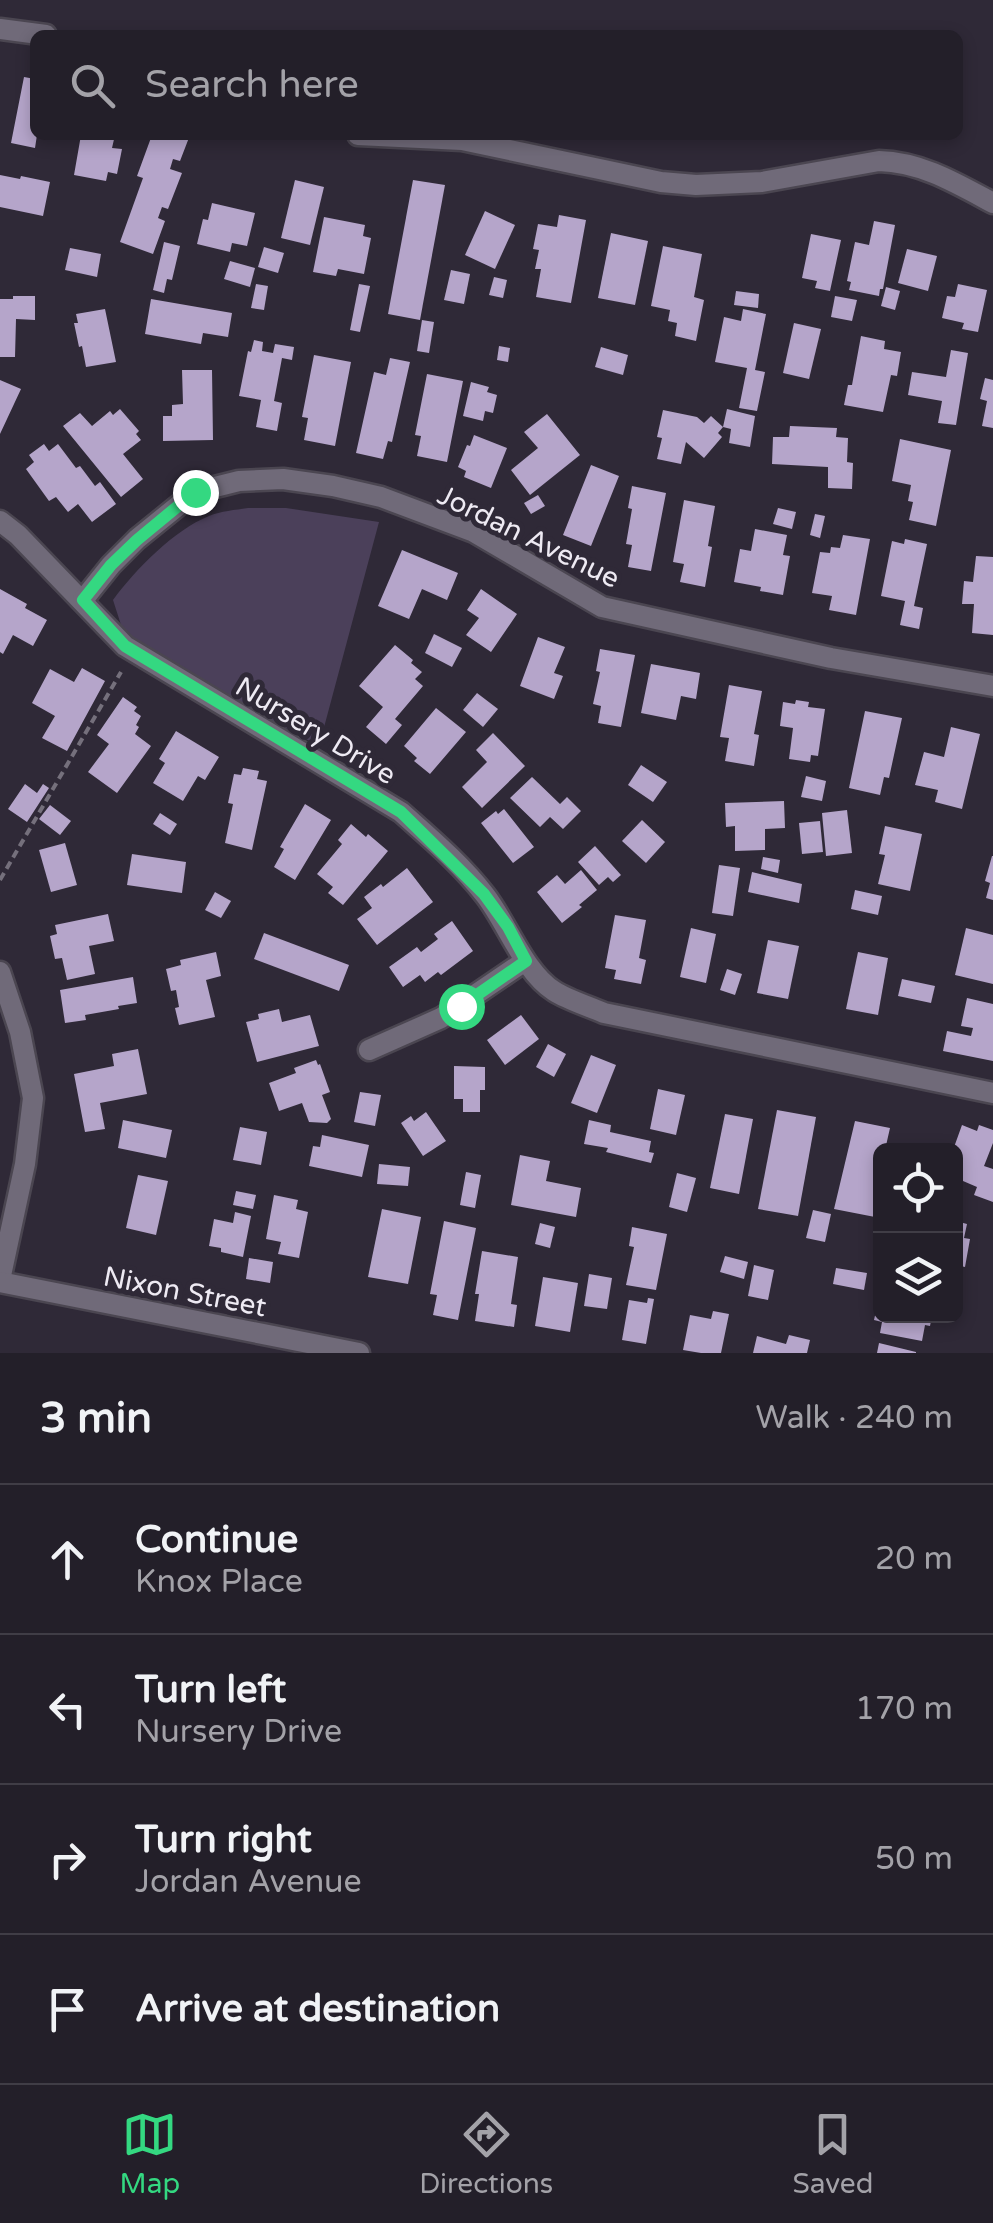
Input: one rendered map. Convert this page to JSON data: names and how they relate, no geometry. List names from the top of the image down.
{
  "streets": {
    "street": ["Jordan Avenue", "Nursery Drive", "Nixon Street"]
  },
  "crossings": [
    ["Jordan Avenue", "Nursery Drive"]
  ],
  "page": {
    "search": "Search here",
    "heading": ["3 min", "Walk · 240 m"],
    "list": [
      ["Continue", "Knox Place", "20 m"],
      ["Turn left", "Nursery Drive", "170 m"],
      ["Turn right", "Jordan Avenue", "50 m"],
      "Arrive at destination"
    ],
    "nav": ["Map", "Directions", "Saved"]
  }
}
